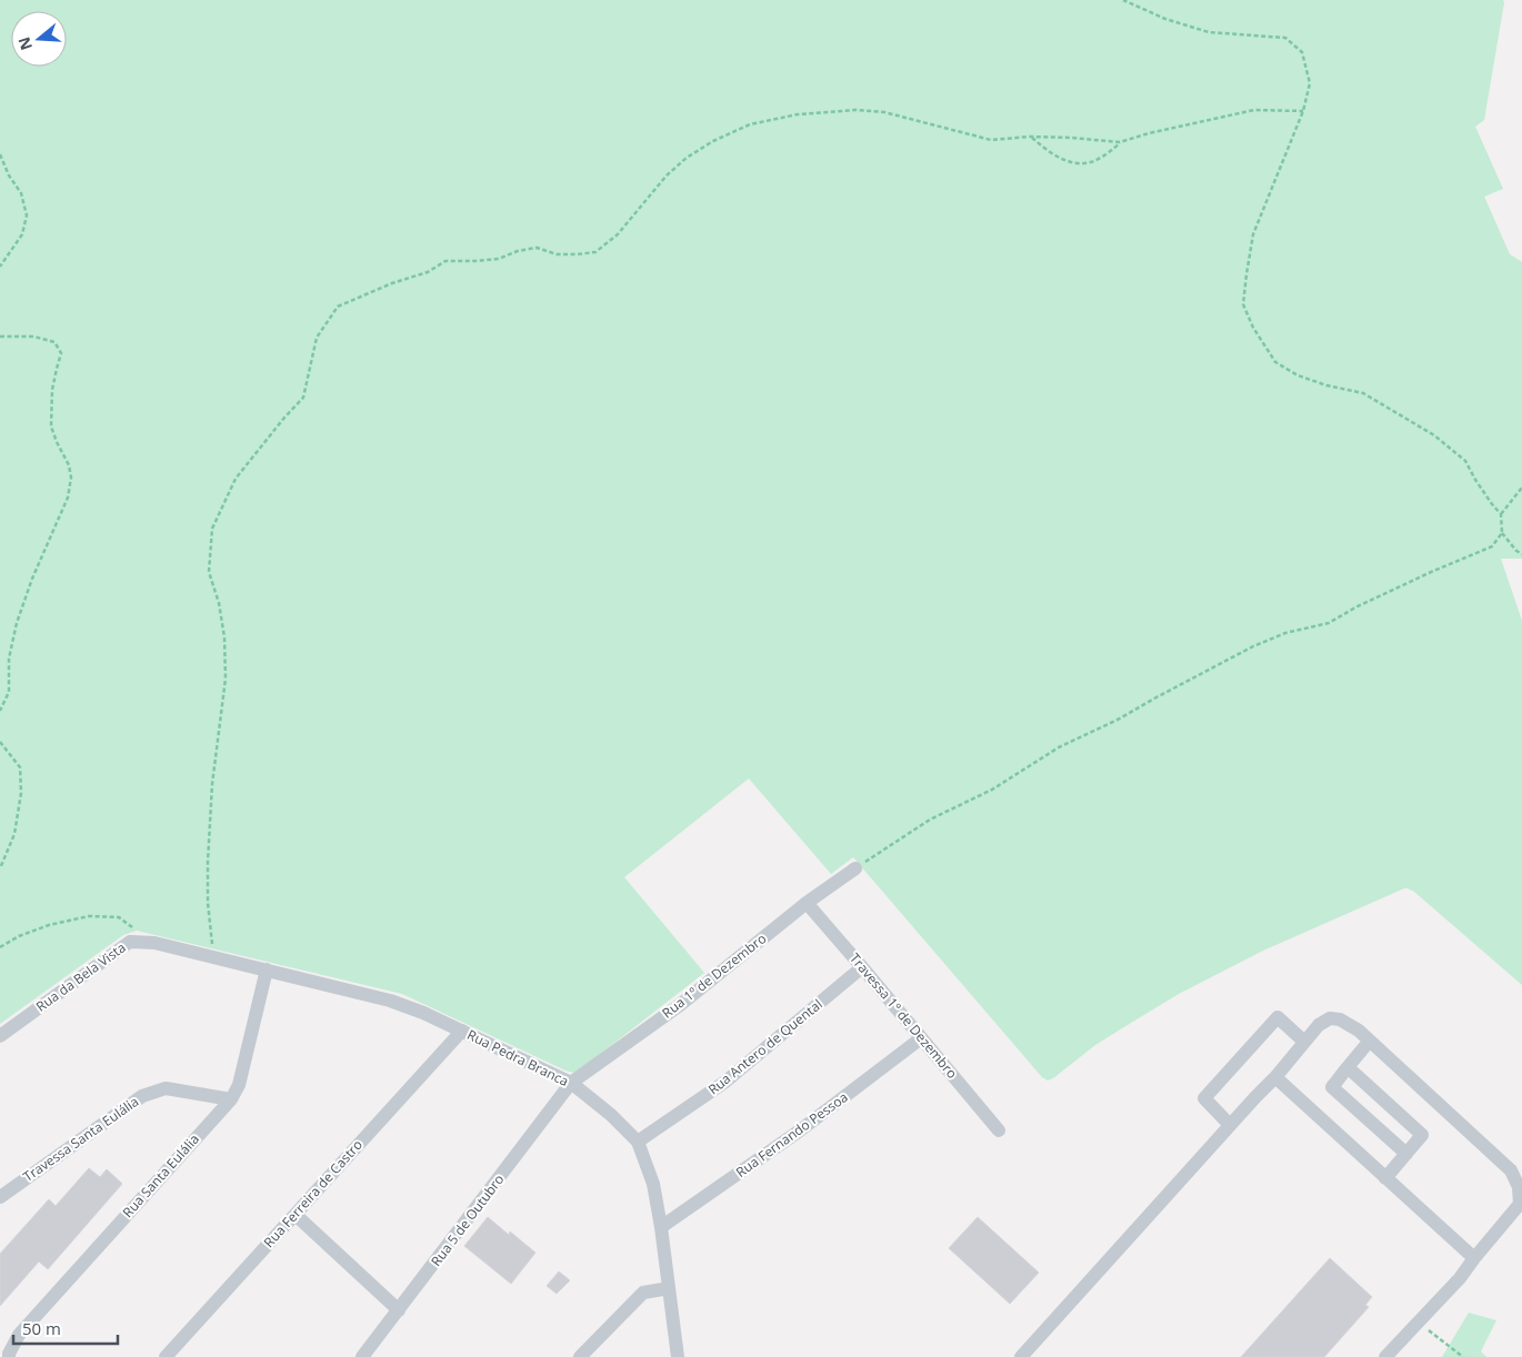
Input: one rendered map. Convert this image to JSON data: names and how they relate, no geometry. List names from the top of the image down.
{
  "streets": {
    "street": [
      "Rua 1º de Dezembro",
      "Rua da Bela Vista",
      "Travessa 1º de Dezembro",
      "Rua Antero de Quental",
      "Rua Pedra Branca",
      "Rua Fernando Pessoa",
      "Travessa Santa Eulália",
      "Rua Santa Eulália",
      "Rua Ferreira de Castro",
      "Rua 5 de Outubro"
    ]
  },
  "crossings": [
    ["Rua 1º de Dezembro", "Travessa 1º de Dezembro"],
    ["Rua 1º de Dezembro", "Rua Pedra Branca"],
    ["Rua 1º de Dezembro", "Rua 5 de Outubro"],
    ["Rua da Bela Vista", "Rua Pedra Branca"],
    ["Rua da Bela Vista", "Rua Santa Eulália"],
    ["Travessa 1º de Dezembro", "Rua Antero de Quental"],
    ["Travessa 1º de Dezembro", "Rua Fernando Pessoa"],
    ["Rua Antero de Quental", "Rua Pedra Branca"],
    ["Rua Pedra Branca", "Rua Fernando Pessoa"],
    ["Rua Pedra Branca", "Rua Santa Eulália"],
    ["Rua Pedra Branca", "Rua Ferreira de Castro"],
    ["Rua Pedra Branca", "Rua 5 de Outubro"],
    ["Travessa Santa Eulália", "Rua Santa Eulália"]
  ],
  "scale_bar": "50 m",
  "north": "left"
}
